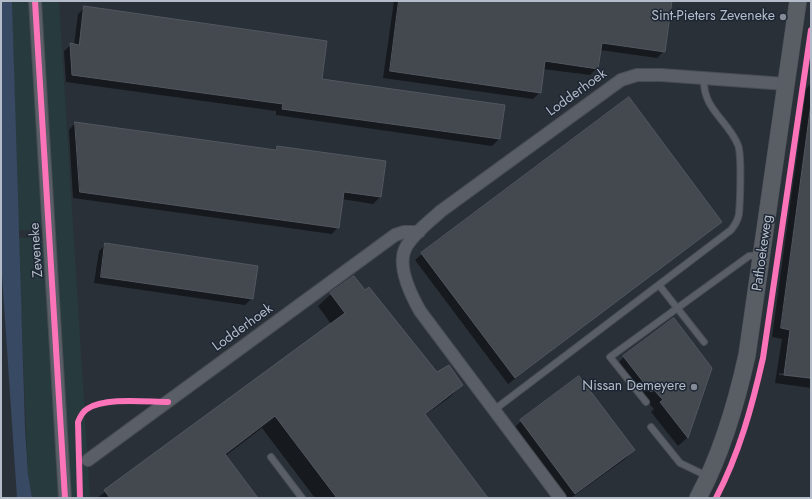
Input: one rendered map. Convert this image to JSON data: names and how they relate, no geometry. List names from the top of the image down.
{
  "streets": {
    "main road": ["Pathoekeweg"],
    "street": ["Lodderhoek", "Zeveneke"]
  },
  "crossings": [
    ["Lodderhoek", "Pathoekeweg"]
  ],
  "places": ["Sint-Pieters Zeveneke", "Nissan Demeyere"]
}
